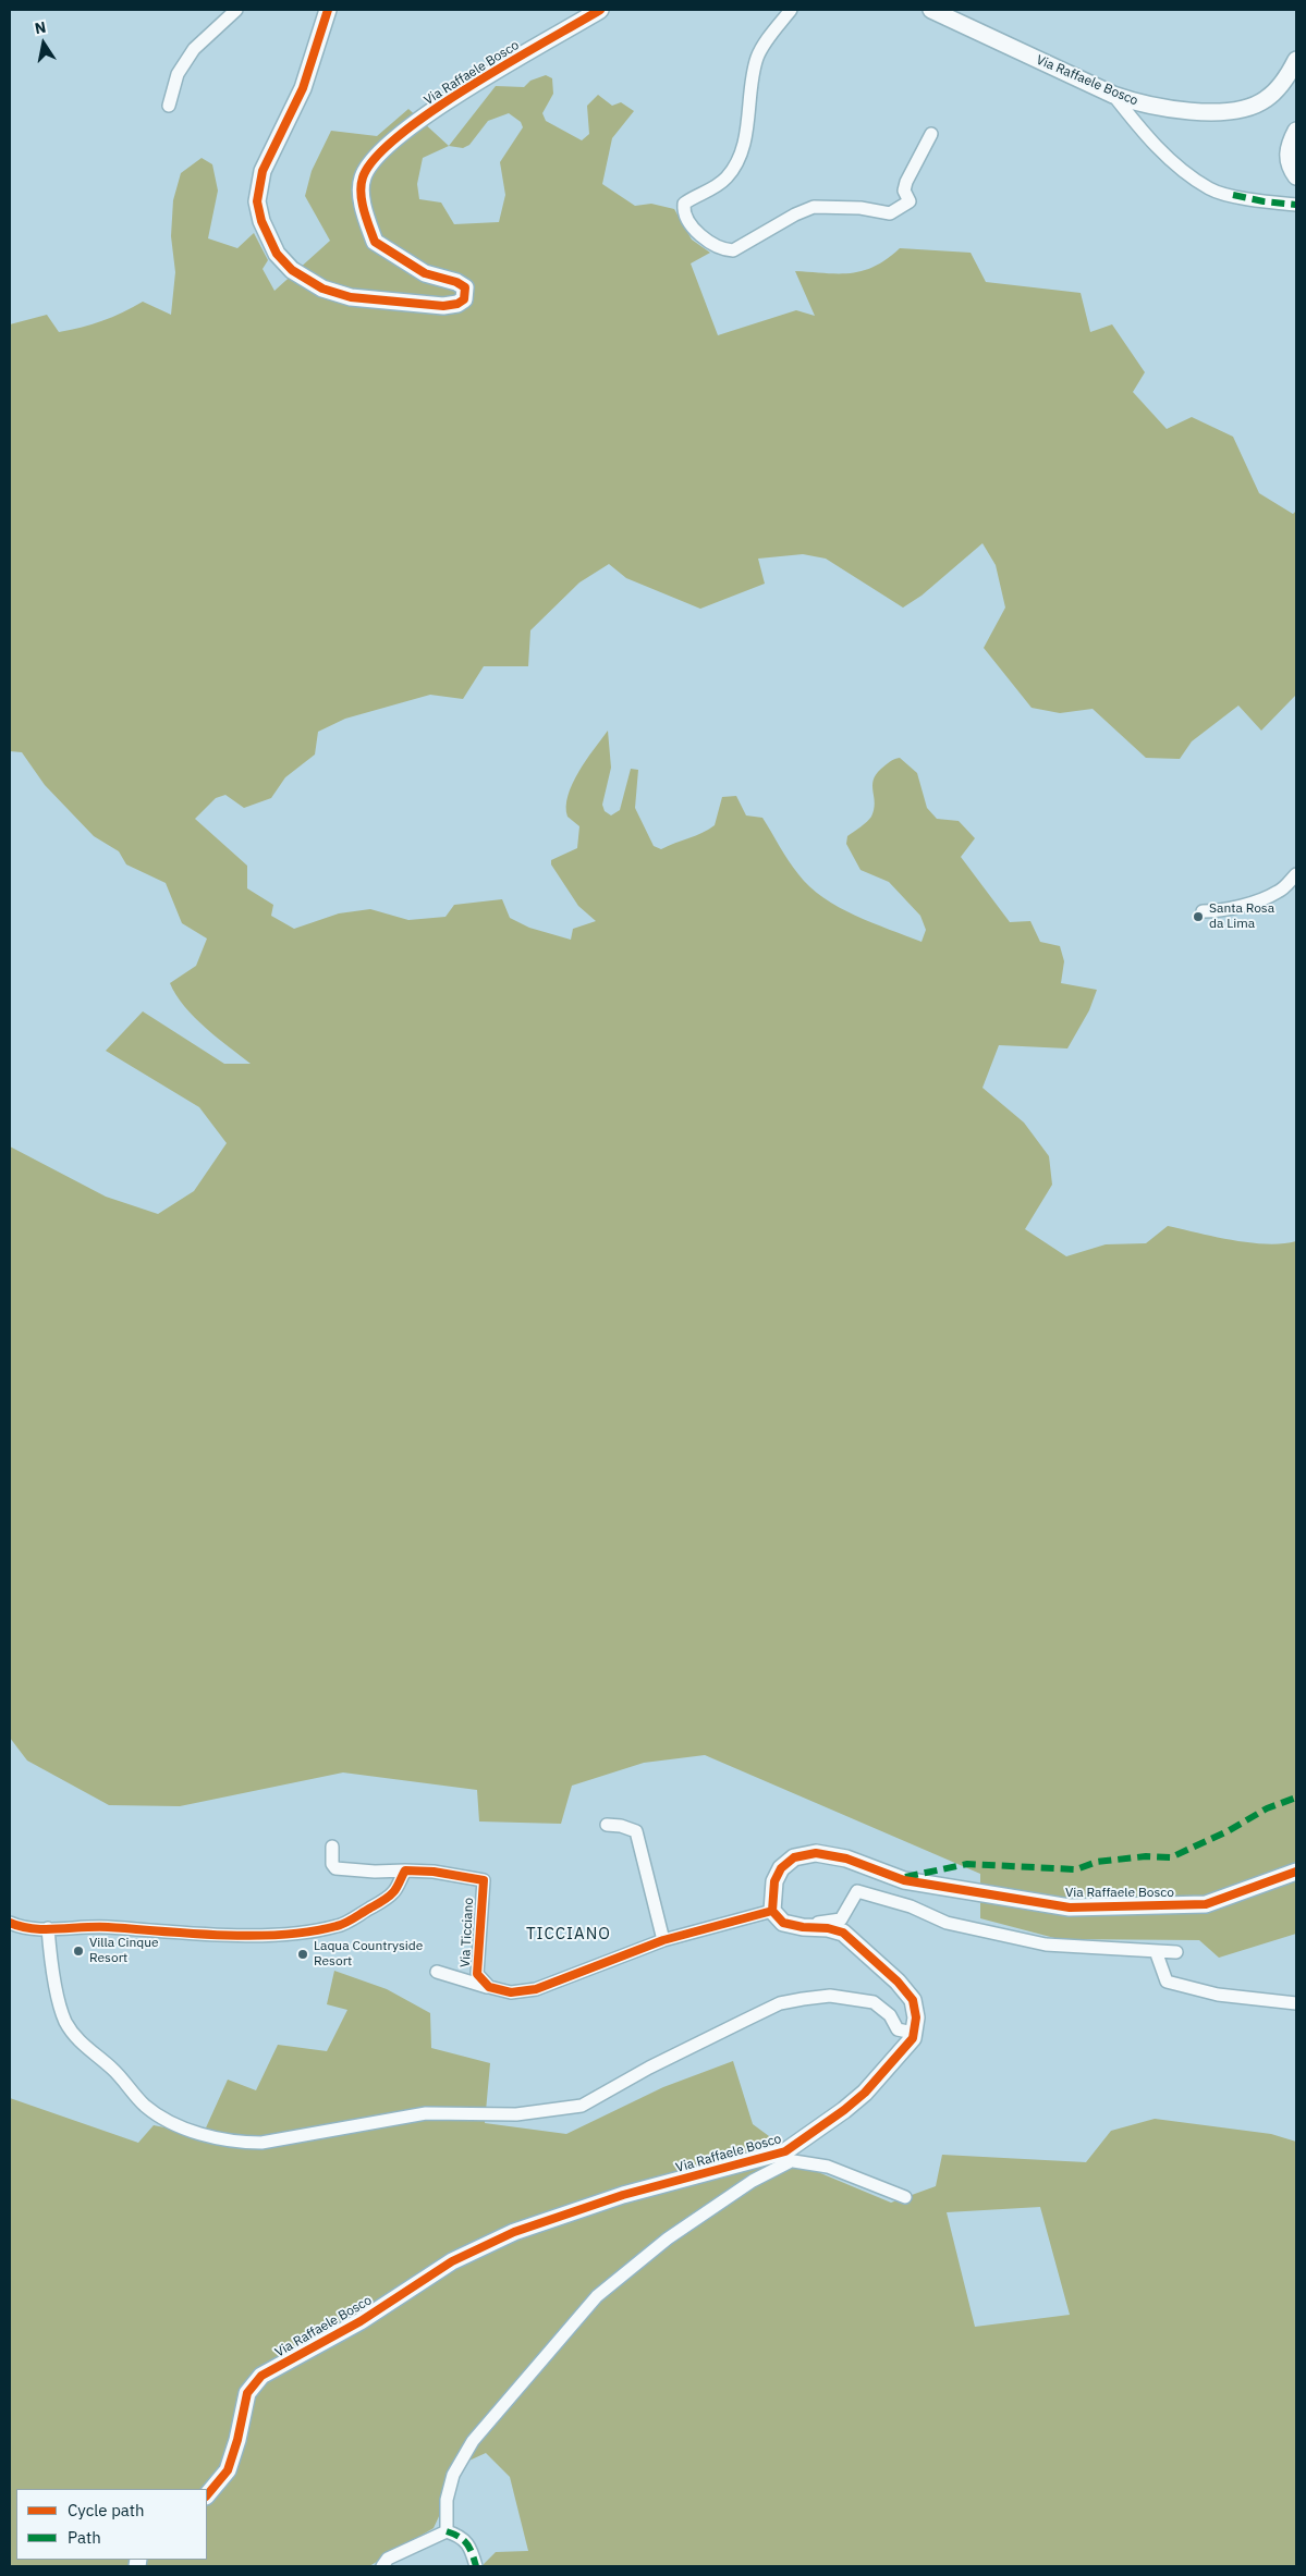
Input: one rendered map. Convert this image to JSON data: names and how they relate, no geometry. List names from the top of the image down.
{
  "streets": {
    "street": ["Via Raffaele Bosco", "Via Ticciano"]
  },
  "districts": ["TICCIANO"],
  "places": ["Santa Rosa da Lima", "Villa Cinque Resort", "Laqua Countryside Resort"],
  "legend": ["Cycle path", "Path"],
  "north": "top"
}
